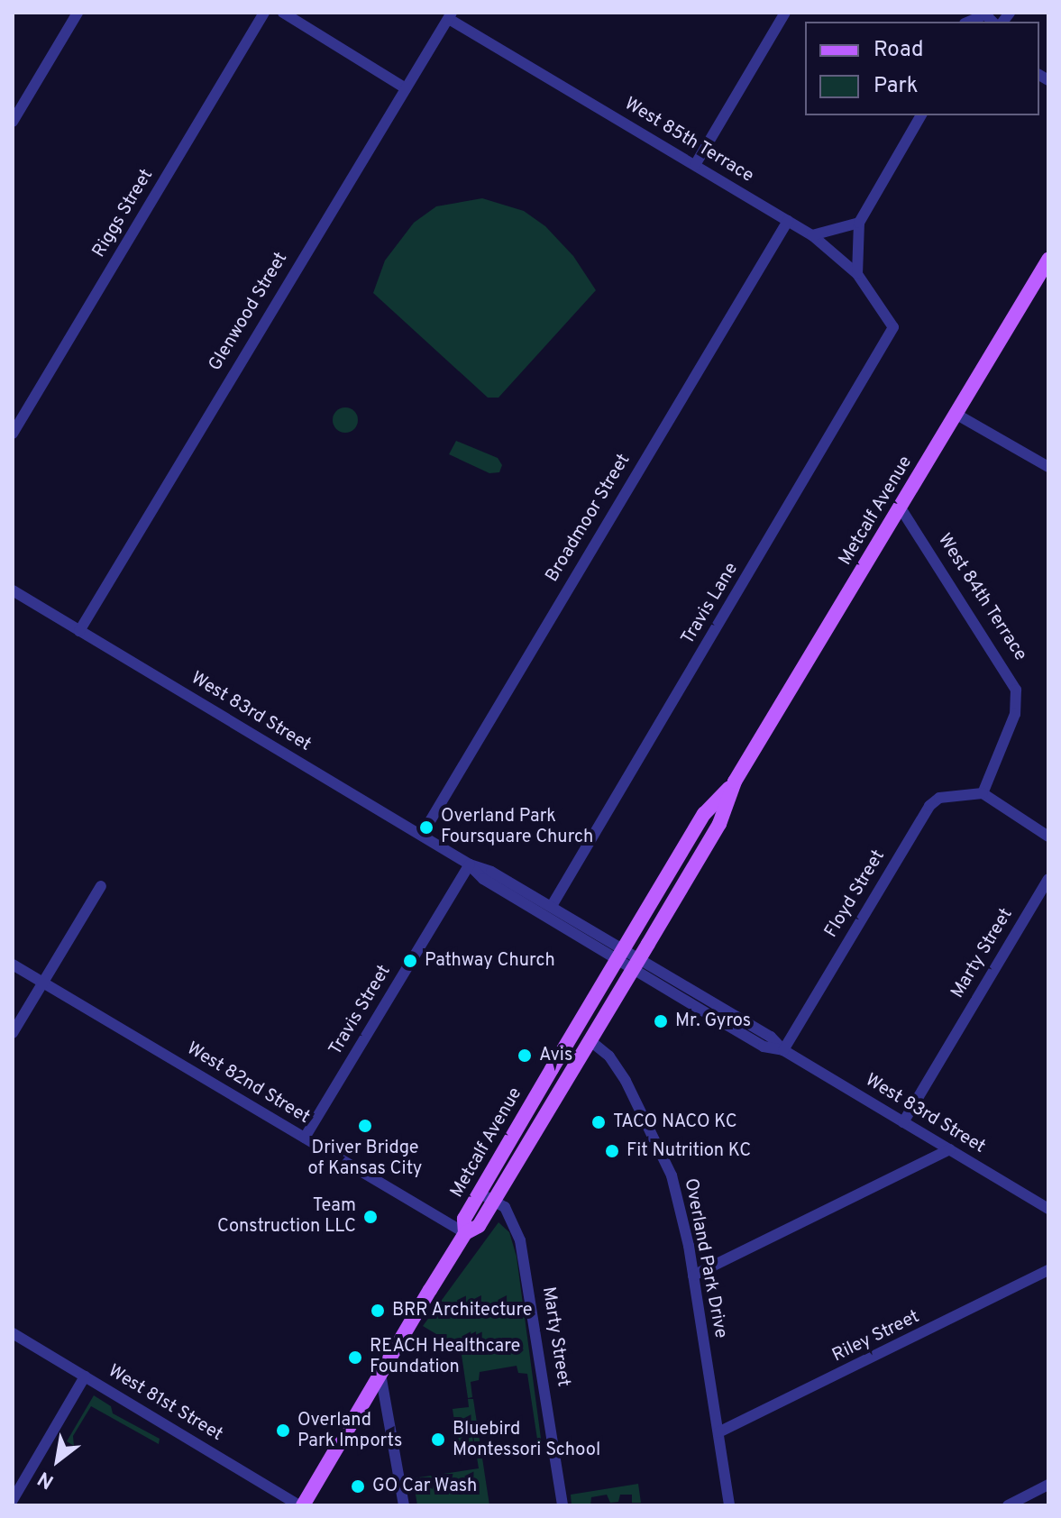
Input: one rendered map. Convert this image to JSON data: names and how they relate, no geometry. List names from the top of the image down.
{
  "streets": {
    "main road": ["Metcalf Avenue"],
    "street": [
      "West 85th Terrace",
      "Riggs Street",
      "Glenwood Street",
      "Broadmoor Street",
      "West 84th Terrace",
      "Travis Lane",
      "West 83rd Street",
      "Floyd Street",
      "Marty Street",
      "Travis Street",
      "West 82nd Street",
      "Overland Park Drive",
      "Riley Street",
      "West 81st Street"
    ]
  },
  "crossings": [
    ["West 85th Terrace", "Glenwood Street"],
    ["West 85th Terrace", "Broadmoor Street"],
    ["West 85th Terrace", "Travis Lane"],
    ["Glenwood Street", "West 83rd Street"],
    ["Metcalf Avenue", "West 84th Terrace"],
    ["Metcalf Avenue", "West 83rd Street"],
    ["Metcalf Avenue", "Marty Street"],
    ["Metcalf Avenue", "West 82nd Street"],
    ["Metcalf Avenue", "Overland Park Drive"],
    ["Metcalf Avenue", "West 81st Street"],
    ["Broadmoor Street", "West 83rd Street"],
    ["West 84th Terrace", "Floyd Street"],
    ["Travis Lane", "West 83rd Street"],
    ["West 83rd Street", "Floyd Street"],
    ["West 83rd Street", "Marty Street"],
    ["West 83rd Street", "Travis Street"],
    ["Travis Street", "West 82nd Street"],
    ["Overland Park Drive", "Riley Street"]
  ],
  "places": [
    "Overland Park Foursquare Church",
    "Pathway Church",
    "Mr. Gyros",
    "Avis",
    "TACO NACO KC",
    "Driver Bridge of Kansas City",
    "Fit Nutrition KC",
    "Team Construction LLC",
    "BRR Architecture",
    "REACH Healthcare Foundation",
    "Overland Park Imports",
    "Bluebird Montessori School",
    "GO Car Wash"
  ],
  "legend": ["Road", "Park"],
  "north": "bottom left"
}
